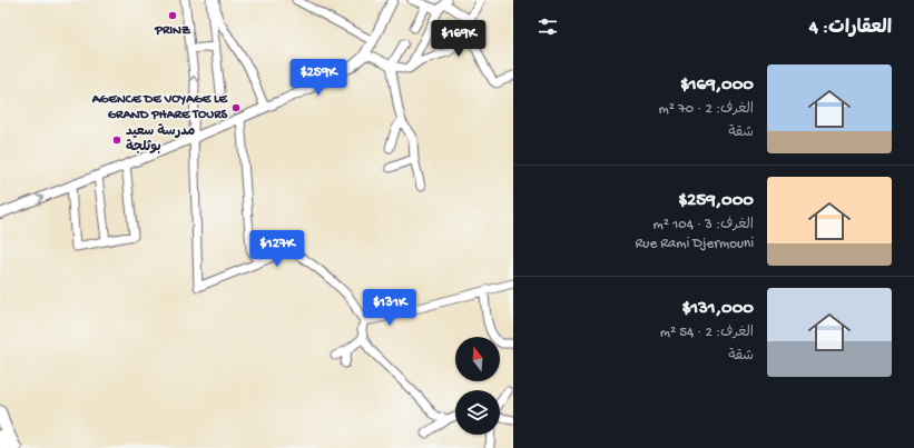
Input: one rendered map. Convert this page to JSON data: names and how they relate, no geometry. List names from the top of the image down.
{
  "places": ["PRINZ", "AGENCE DE VOYAGE LE GRAND PHARE TOURS", "مدرسة سعيد بوثلجة"],
  "north": "top",
  "page": {
    "heading": "العقارات: 4",
    "price": [
      "$169K",
      "$259K",
      "$127K",
      "$131K"
    ],
    "list": [
      {
        "name": "$169,000",
        "note": "الغرف: 2 · 70 m² · شقة"
      },
      {
        "name": "$259,000",
        "note": "الغرف: 3 · 104 m² · Rue Rami Djermouni"
      },
      {
        "name": "$131,000",
        "note": "الغرف: 2 · 54 m² · شقة"
      }
    ]
  }
}
